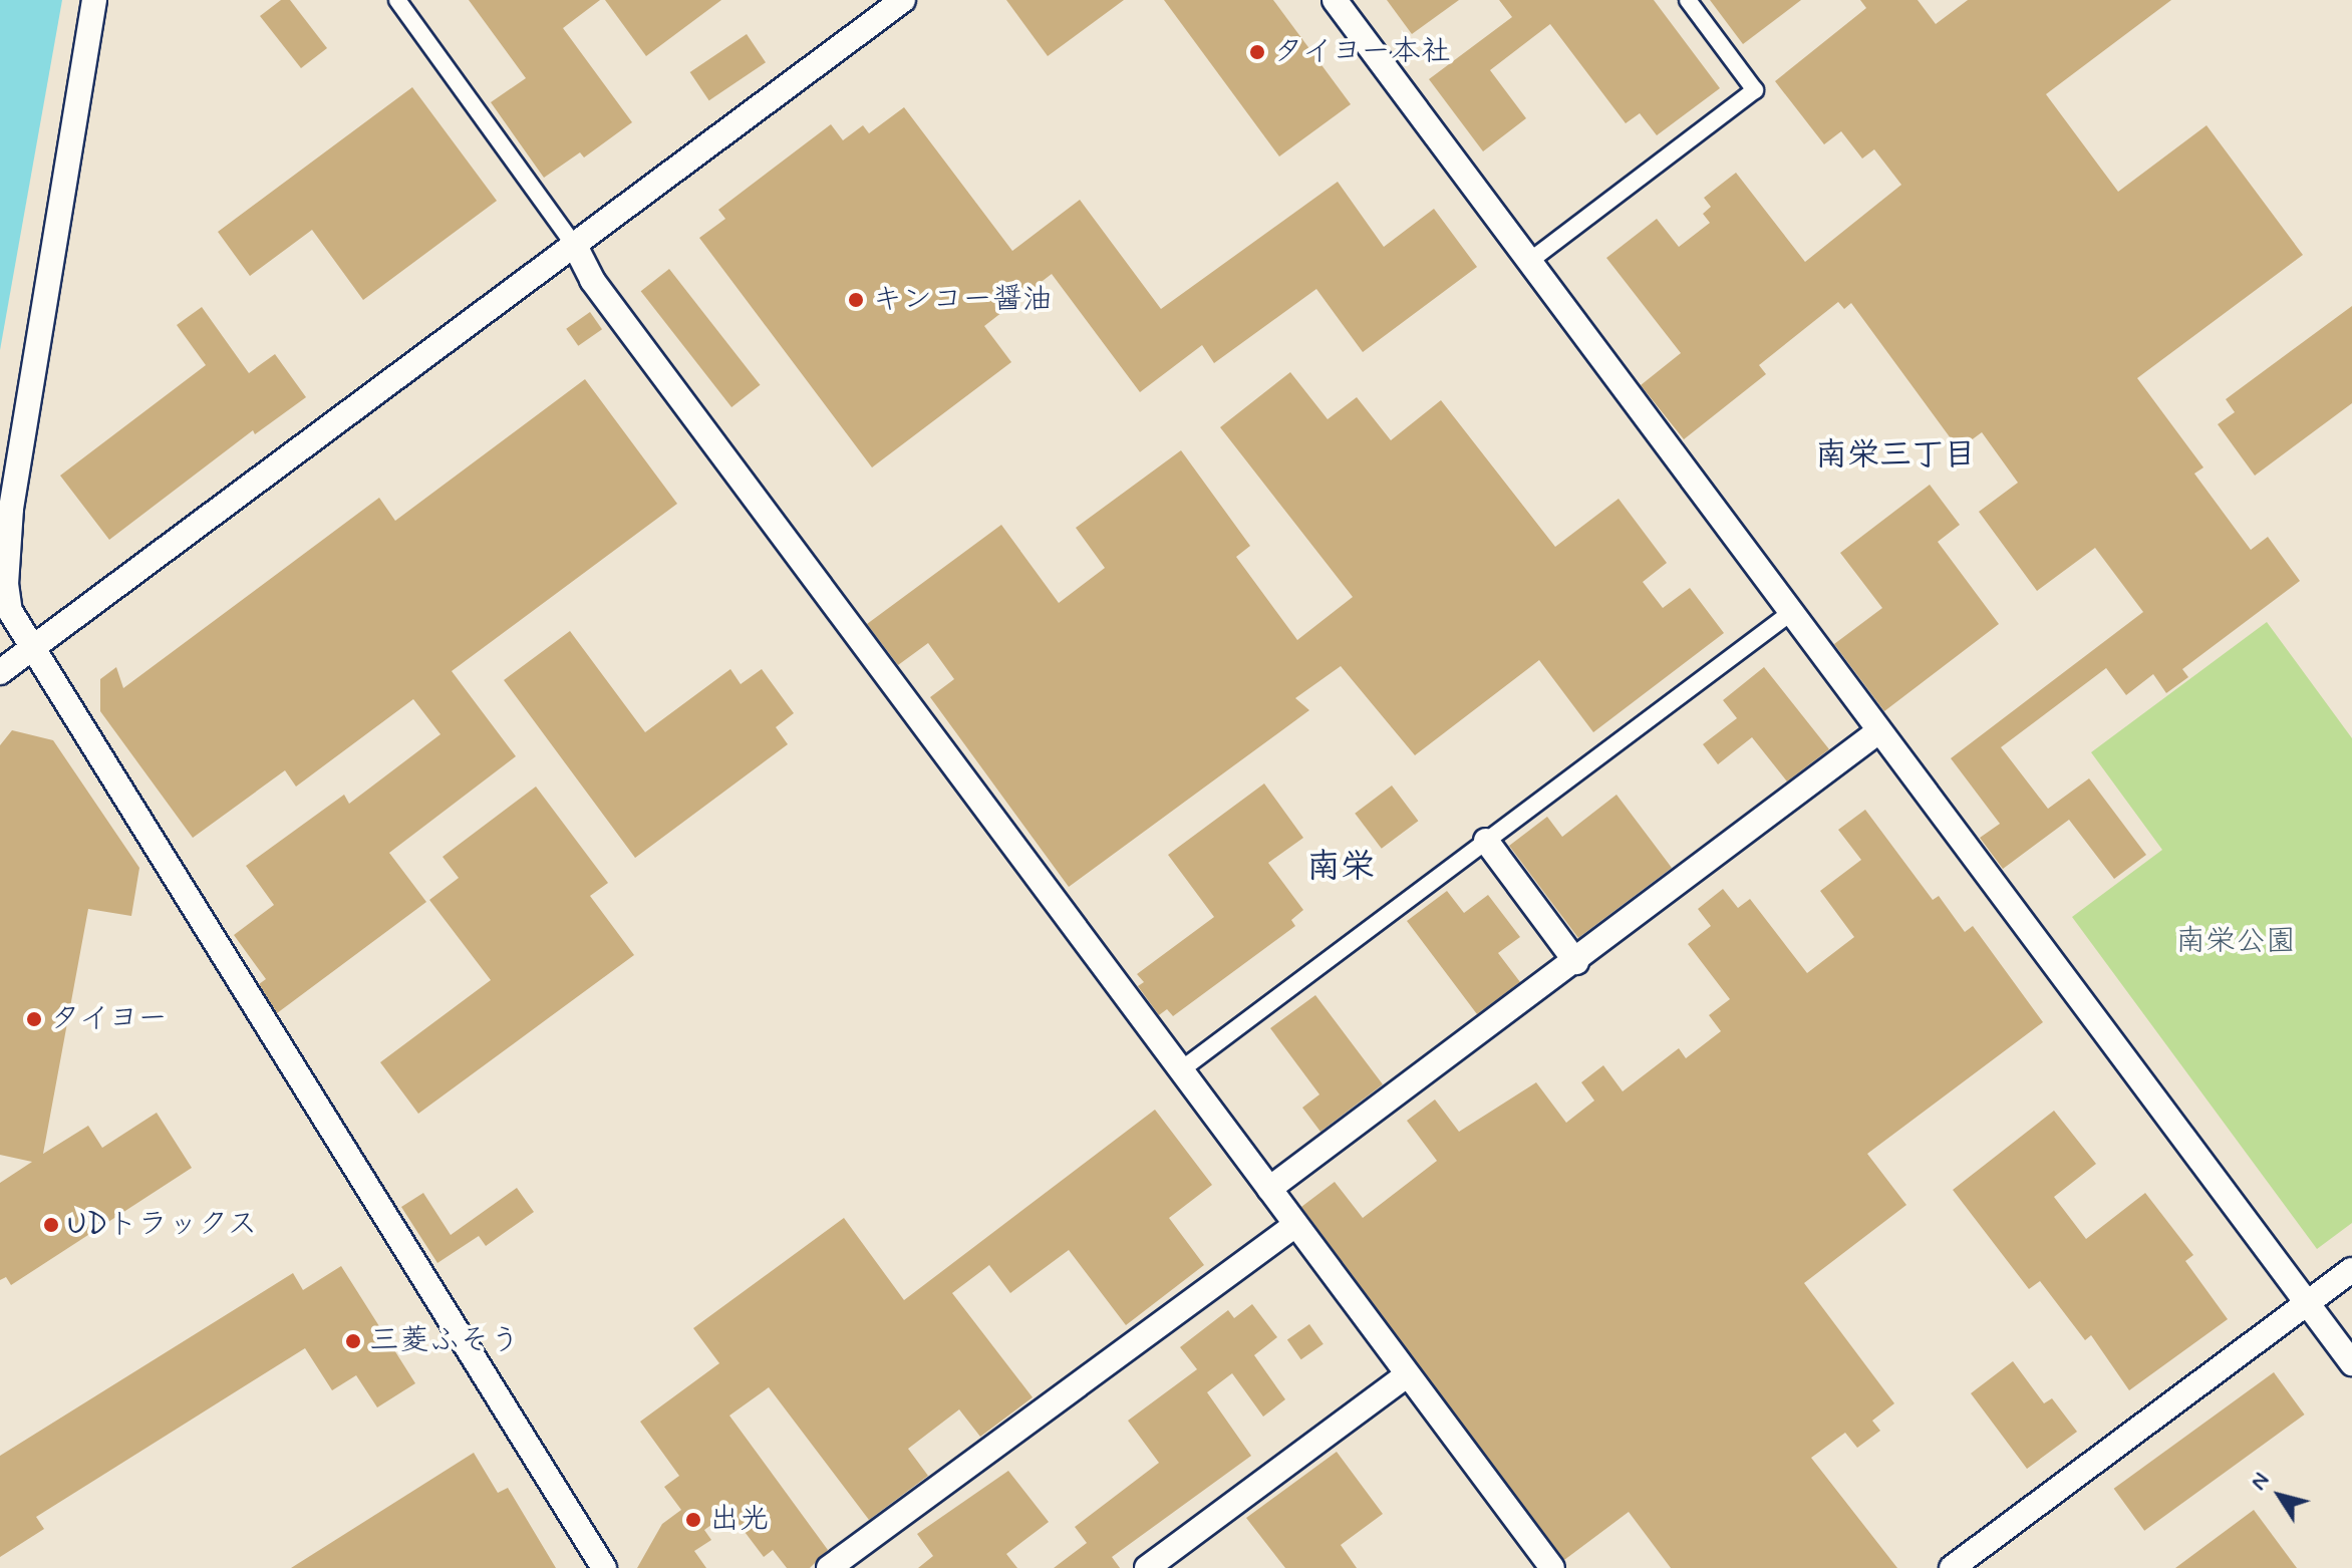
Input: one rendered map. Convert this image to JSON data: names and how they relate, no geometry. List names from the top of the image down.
{
  "districts": ["南栄三丁目", "南栄"],
  "parks": ["南栄公園"],
  "places": [
    "タイヨー本社",
    "キンコー醤油",
    "タイヨー",
    "UDトラックス",
    "三菱ふそう",
    "出光"
  ],
  "north": "top left"
}
